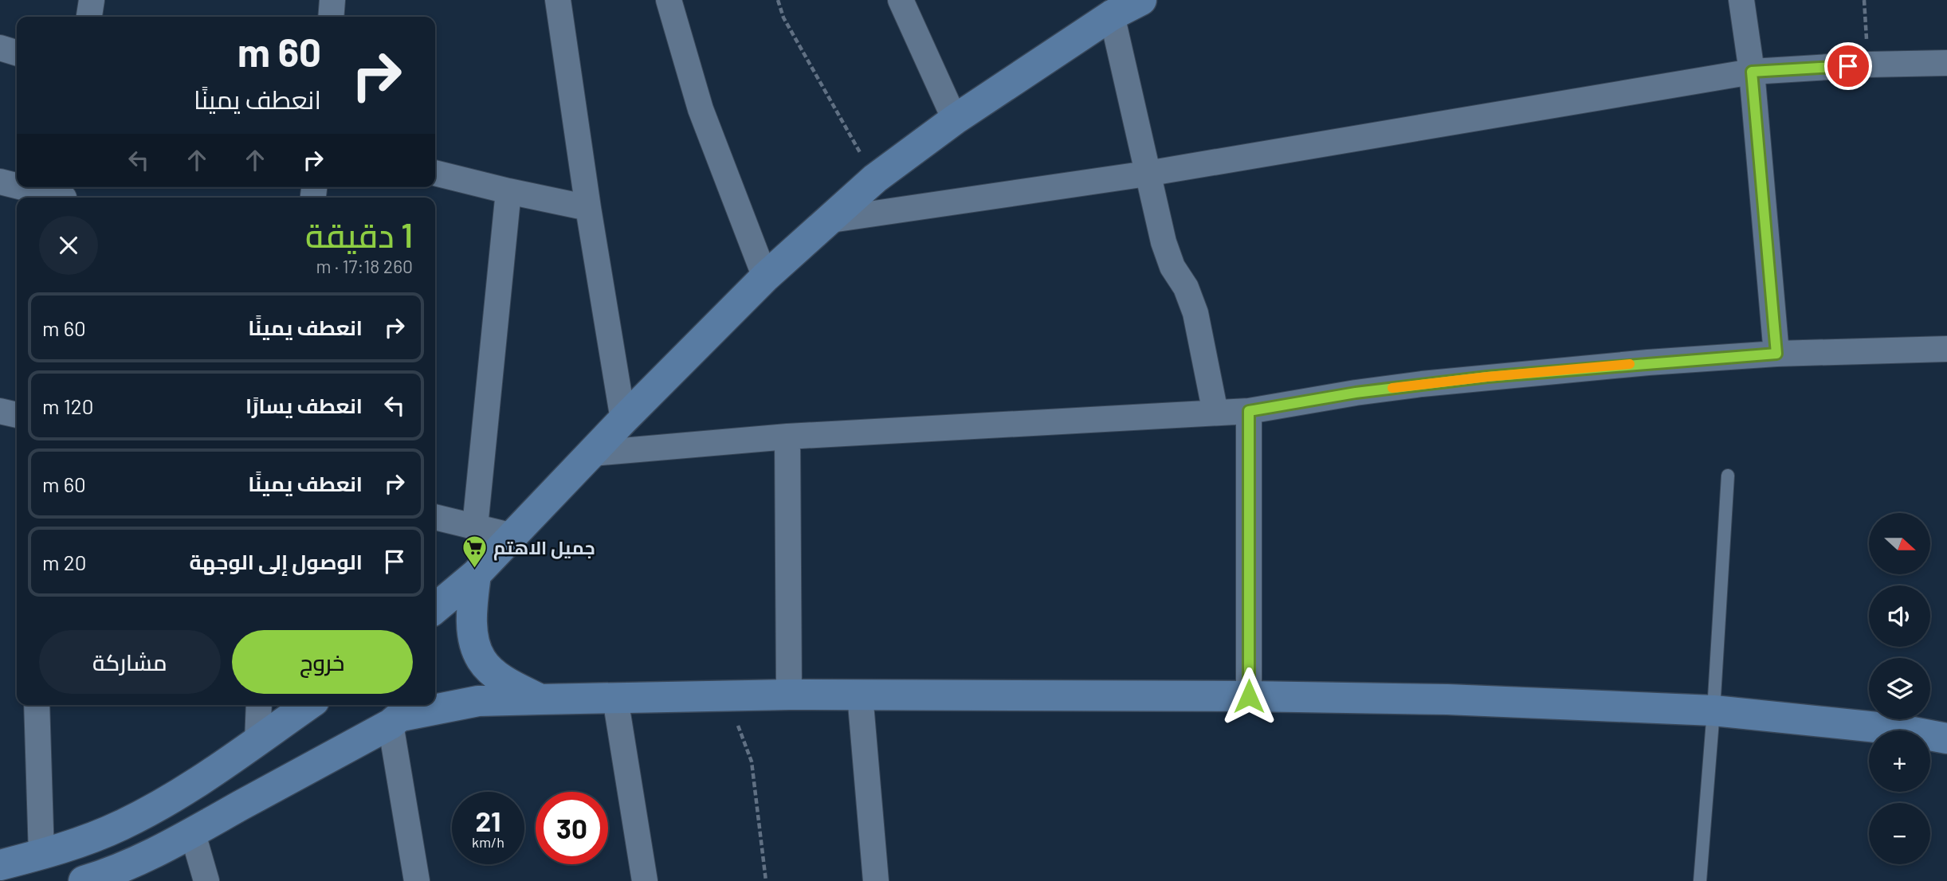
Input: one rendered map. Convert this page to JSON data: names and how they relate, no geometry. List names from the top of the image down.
{
  "places": {
    "supermarket": ["جميل الاهتم"]
  },
  "north": "right",
  "page": {
    "turn": ["60 m", "انعطف يمينًا"],
    "heading": ["1 دقيقة", "260 m · 17:18"],
    "list": [
      {
        "name": "انعطف يمينًا",
        "value": "60 m"
      },
      {
        "name": "انعطف يسارًا",
        "value": "120 m"
      },
      {
        "name": "انعطف يمينًا",
        "value": "60 m"
      },
      {
        "name": "الوصول إلى الوجهة",
        "value": "20 m"
      }
    ],
    "map_buttons": ["+", "−"],
    "buttons": ["خروج", "مشاركة"],
    "speed": "21 km/h",
    "limit": "30"
  }
}
